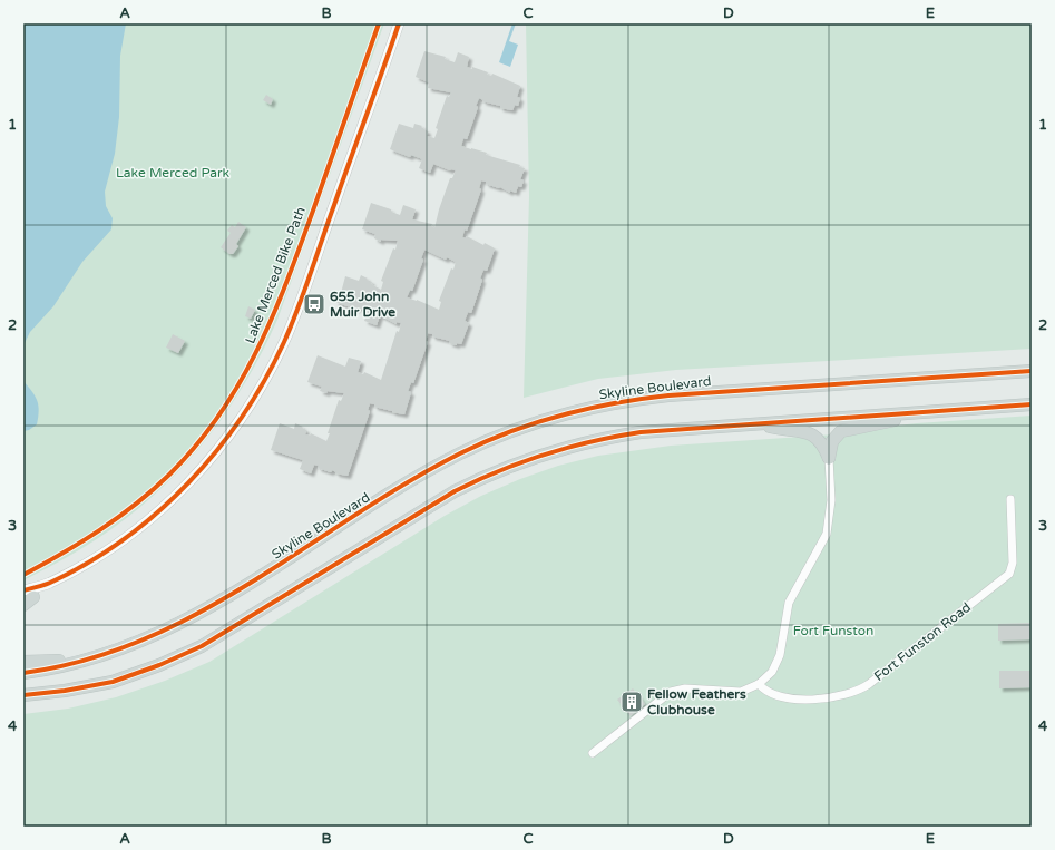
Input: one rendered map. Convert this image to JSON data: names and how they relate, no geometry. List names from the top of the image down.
{
  "streets": {
    "main road": ["Skyline Boulevard"],
    "street": ["Fort Funston Road"],
    "cycle path": ["Lake Merced Bike Path"]
  },
  "parks": ["Lake Merced Park", "Fort Funston"],
  "places": {
    "bus stop": ["655 John Muir Drive"],
    "building": ["Fellow Feathers Clubhouse"]
  },
  "grid": {
    "columns": [
      "A",
      "B",
      "C",
      "D",
      "E"
    ],
    "rows": [
      "1",
      "2",
      "3",
      "4"
    ]
  }
}
